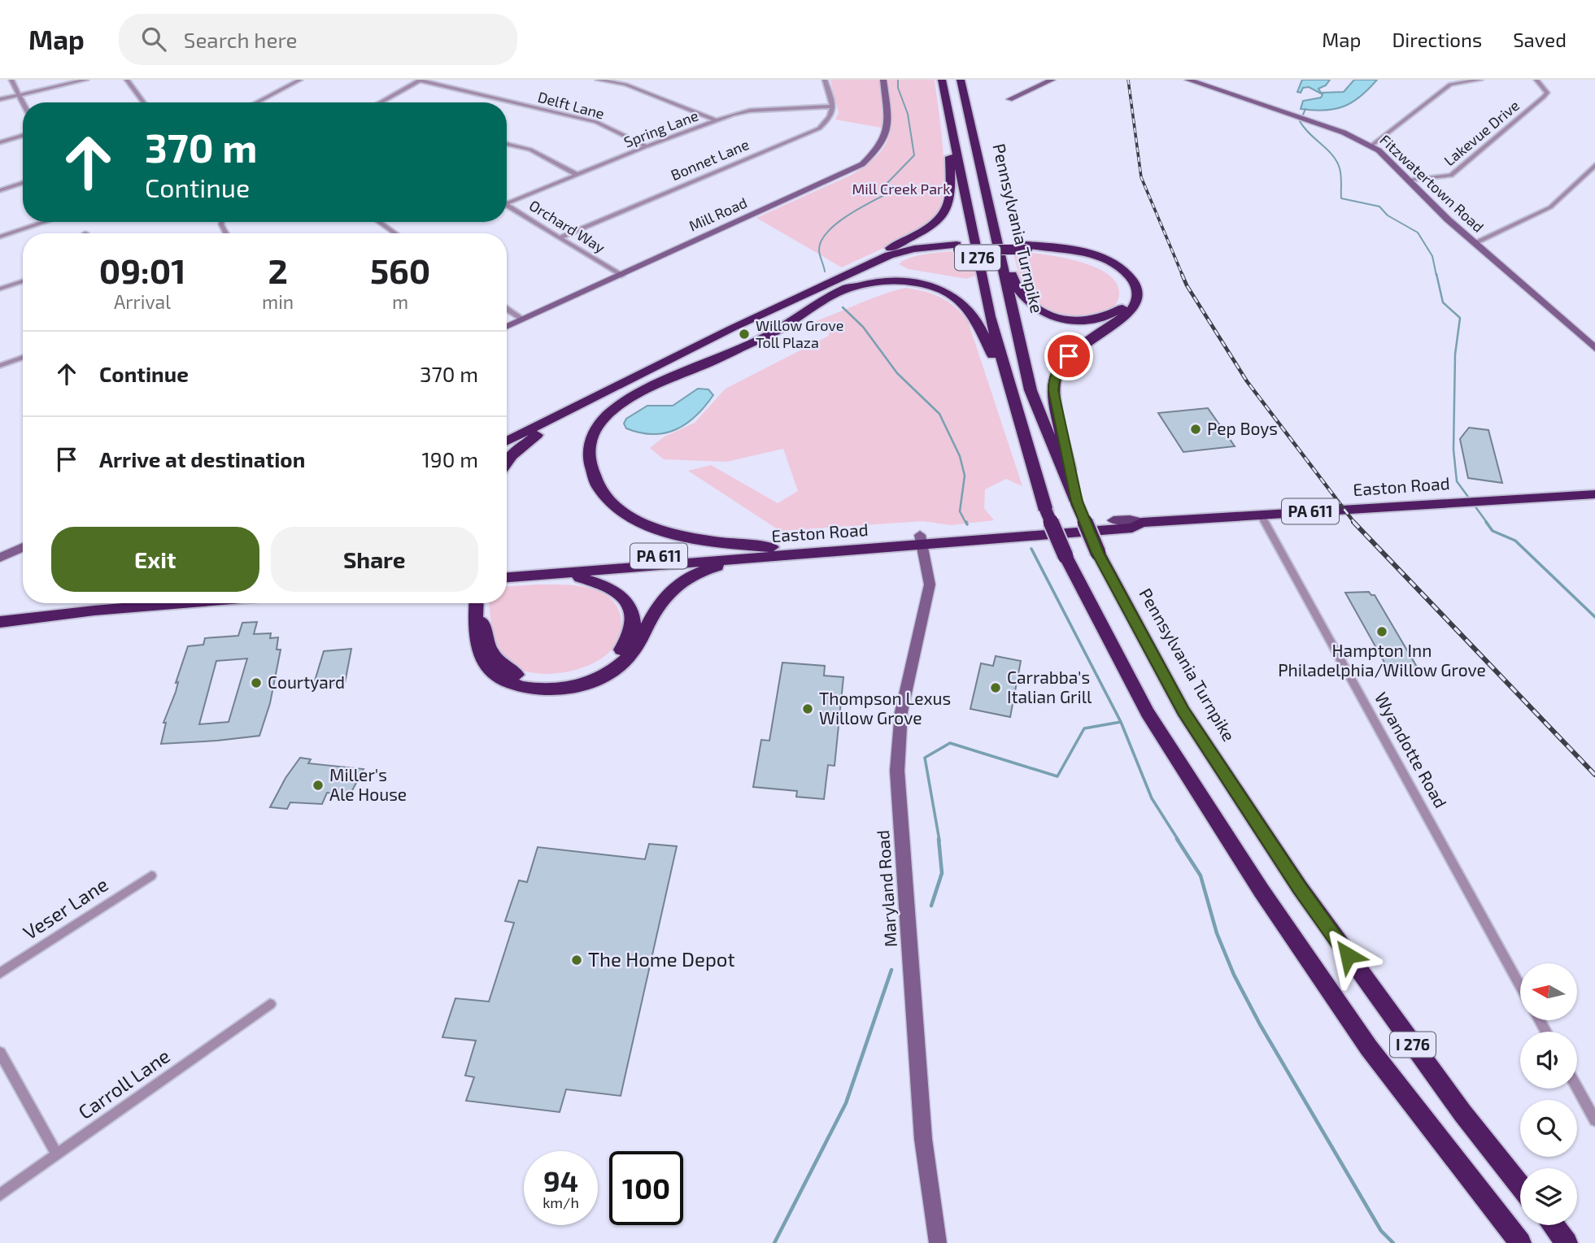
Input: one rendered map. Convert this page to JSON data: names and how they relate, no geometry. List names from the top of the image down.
{
  "streets": {
    "highway": [
      "Pennsylvania Turnpike",
      "I 276",
      "Easton Road",
      "PA 611"
    ],
    "street": [
      "Delft Lane",
      "Spring Lane",
      "Lakevue Drive",
      "Bonnet Lane",
      "Fitzwatertown Road",
      "Mill Road",
      "Orchard Way",
      "Wyandotte Road",
      "Maryland Road",
      "Veser Lane",
      "Carroll Lane"
    ]
  },
  "crossings": [
    ["Delft Lane", "Spring Lane"],
    ["Spring Lane", "Bonnet Lane"],
    ["Lakevue Drive", "Fitzwatertown Road"],
    ["Bonnet Lane", "Orchard Way"],
    ["Mill Road", "Orchard Way"],
    ["Easton Road", "Wyandotte Road"],
    ["Easton Road", "Maryland Road"]
  ],
  "parks": ["Mill Creek Park"],
  "places": [
    "Willow Grove Toll Plaza",
    "Pep Boys",
    "Hampton Inn Philadelphia/Willow Grove",
    "Courtyard",
    "Carrabba's Italian Grill",
    "Thompson Lexus Willow Grove",
    "Miller's Ale House",
    "The Home Depot"
  ],
  "north": "left",
  "page": {
    "header": "Map",
    "search": "Search here",
    "nav": ["Map", "Directions", "Saved"],
    "turn": ["370 m", "Continue"],
    "eta": [
      "09:01",
      "Arrival",
      "2",
      "min",
      "560",
      "m"
    ],
    "list": [
      {
        "name": "Continue",
        "value": "370 m"
      },
      {
        "name": "Arrive at destination",
        "value": "190 m"
      }
    ],
    "buttons": ["Exit", "Share"],
    "speed": "94 km/h",
    "limit": "100"
  }
}
